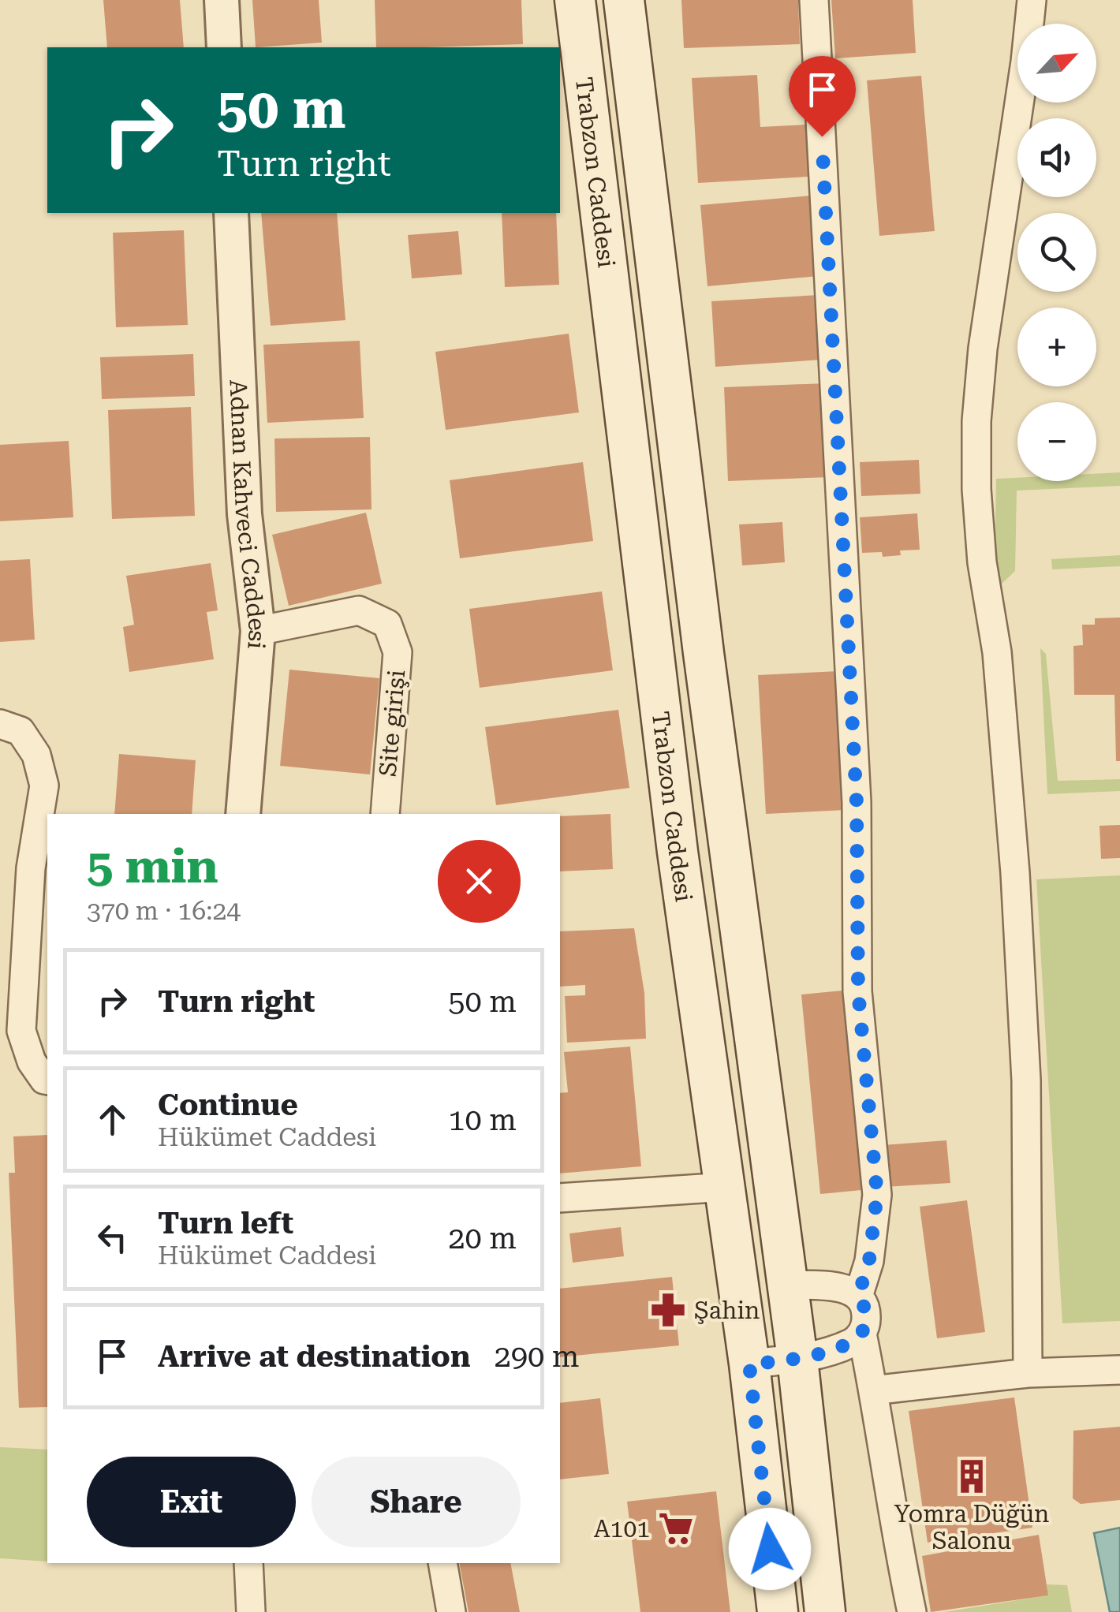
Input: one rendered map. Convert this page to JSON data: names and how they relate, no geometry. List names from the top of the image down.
{
  "streets": {
    "main road": ["Trabzon Caddesi"],
    "street": ["Adnan Kahveci Caddesi", "Site girişi"]
  },
  "crossings": [
    ["Adnan Kahveci Caddesi", "Site girişi"]
  ],
  "places": {
    "pharmacy": ["Şahin"],
    "building": ["Yomra Düğün Salonu"],
    "supermarket": ["A101"]
  },
  "north": "top right",
  "page": {
    "map_buttons": ["+", "−"],
    "turn": ["50 m", "Turn right"],
    "heading": ["5 min", "370 m · 16:24"],
    "list": [
      {
        "name": "Turn right",
        "value": "50 m"
      },
      {
        "name": "Continue",
        "note": "Hükümet Caddesi",
        "value": "10 m"
      },
      {
        "name": "Turn left",
        "note": "Hükümet Caddesi",
        "value": "20 m"
      },
      {
        "name": "Arrive at destination",
        "value": "290 m"
      }
    ],
    "buttons": ["Exit", "Share"]
  }
}
